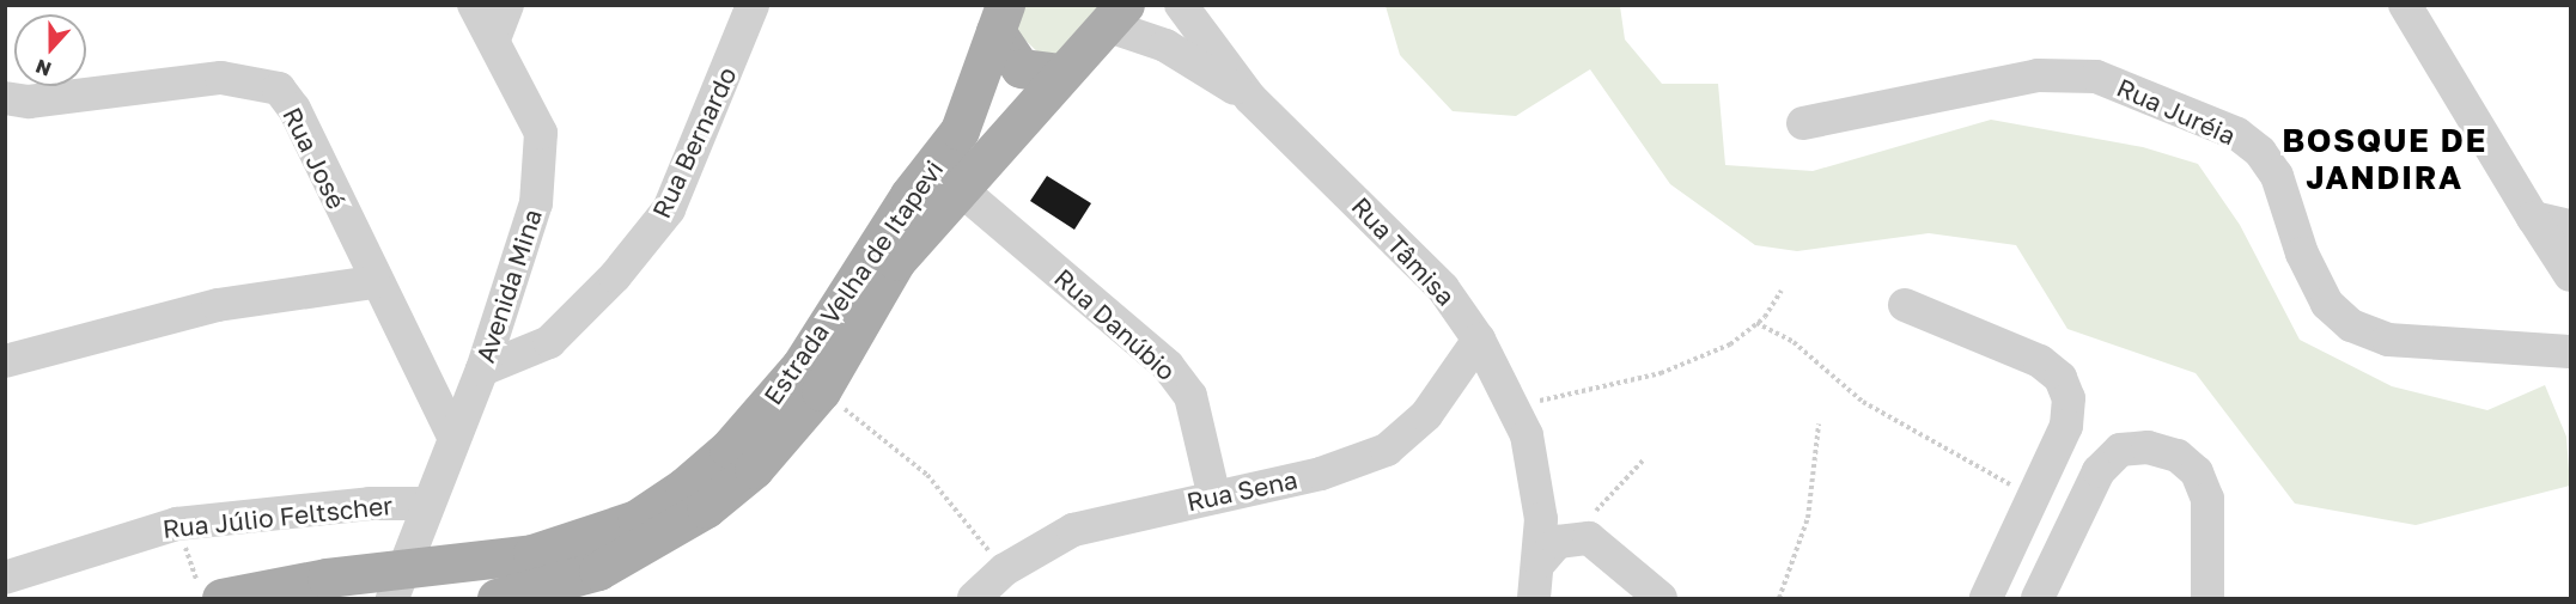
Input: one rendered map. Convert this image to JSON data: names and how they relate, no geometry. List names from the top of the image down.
{
  "streets": {
    "main road": ["Estrada Velha de Itapevi"],
    "street": [
      "Rua Juréia",
      "Rua Bernardo",
      "Rua José",
      "Rua Tâmisa",
      "Avenida Mina",
      "Rua Danúbio",
      "Rua Sena",
      "Rua Júlio Feltscher"
    ]
  },
  "crossings": [
    ["Rua Bernardo", "Avenida Mina"],
    ["Rua José", "Avenida Mina"],
    ["Rua Tâmisa", "Estrada Velha de Itapevi"],
    ["Rua Tâmisa", "Rua Sena"],
    ["Estrada Velha de Itapevi", "Avenida Mina"],
    ["Estrada Velha de Itapevi", "Rua Danúbio"],
    ["Avenida Mina", "Rua Júlio Feltscher"],
    ["Rua Danúbio", "Rua Sena"]
  ],
  "districts": ["BOSQUE DE JANDIRA"],
  "north": "bottom"
}
